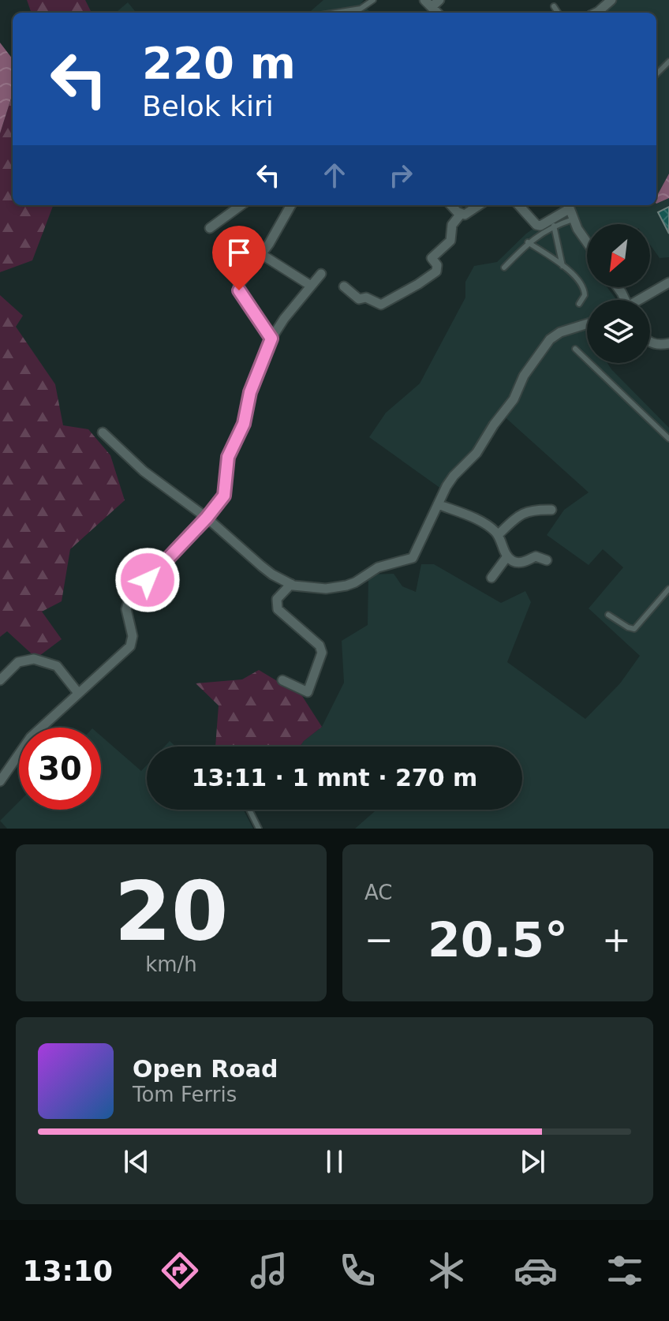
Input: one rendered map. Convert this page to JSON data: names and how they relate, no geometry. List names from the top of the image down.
{
  "north": "bottom left",
  "page": {
    "turn": ["220 m", "Belok kiri"],
    "limit": "30",
    "trip": "13:11 · 1 mnt · 270 m",
    "tile": [
      ["20", "km/h"],
      "AC"
    ],
    "heat": ["−", "20.5°", "+"],
    "song": ["Open Road", "Tom Ferris"],
    "tabs": "13:10"
  }
}
